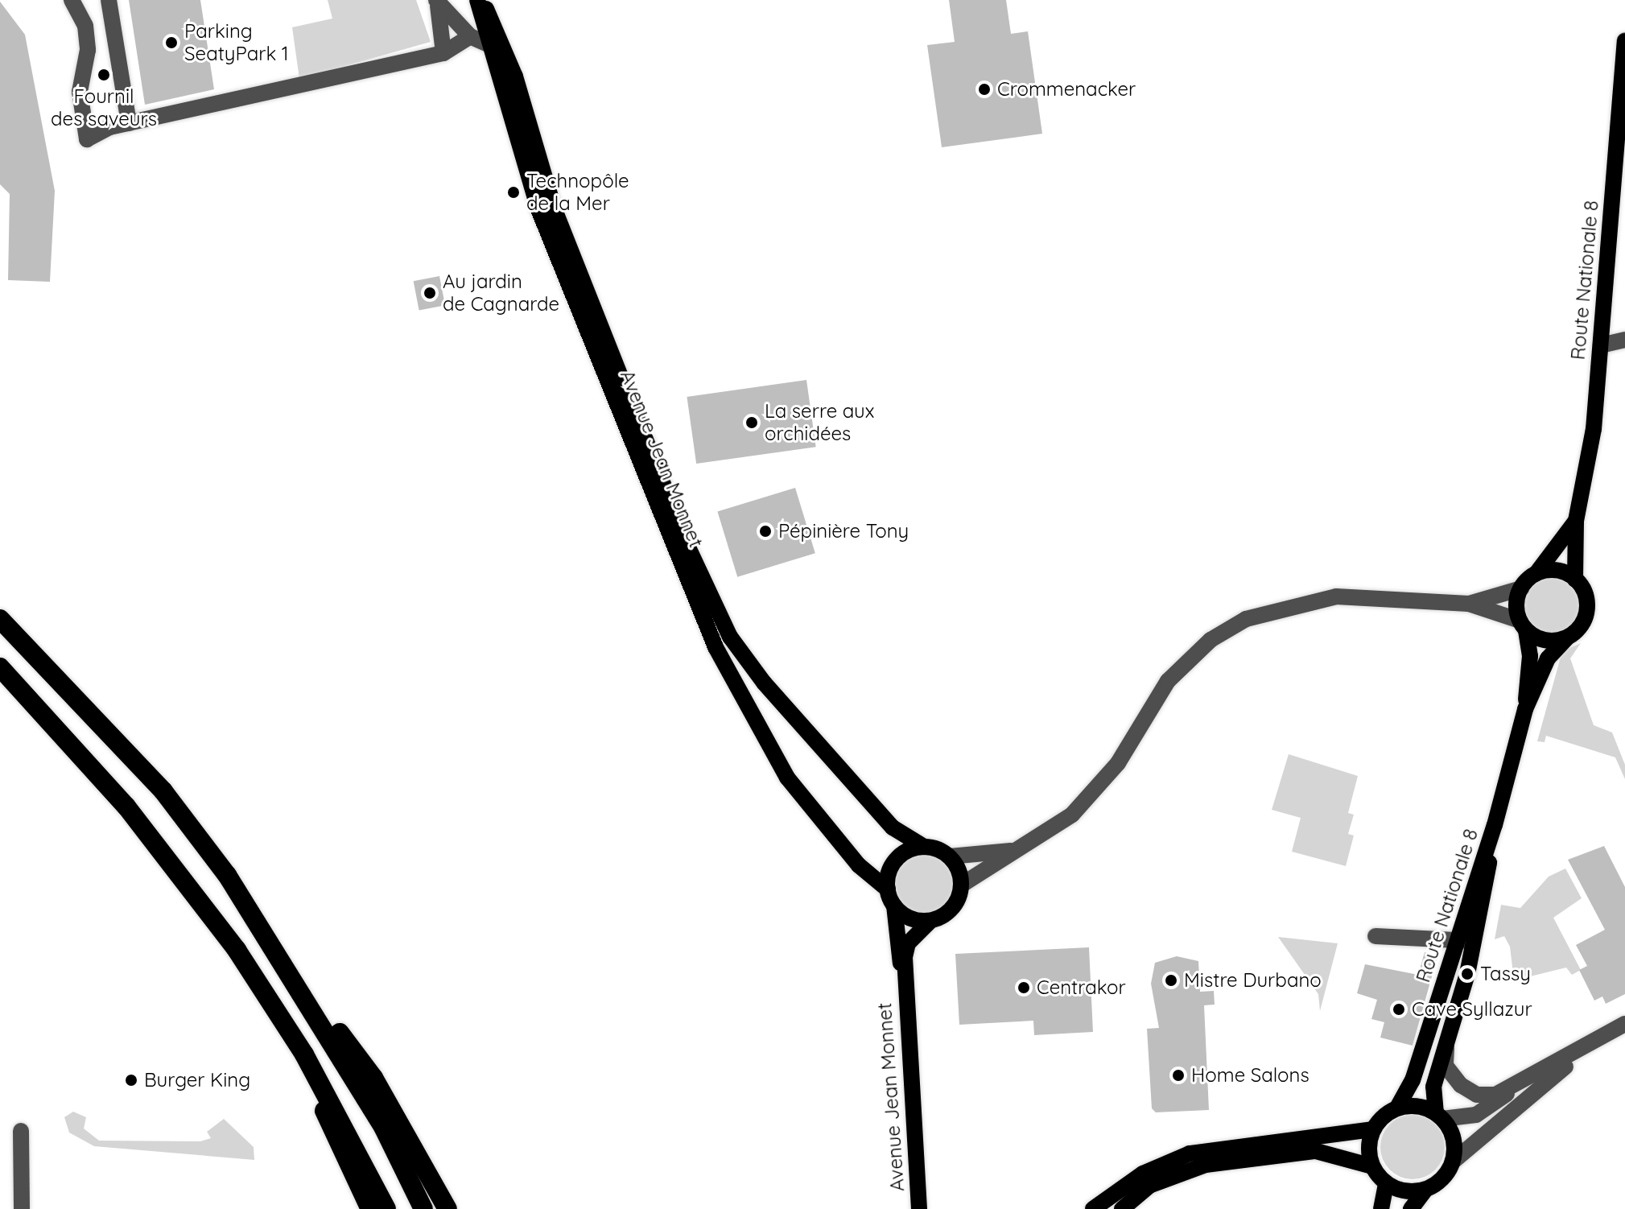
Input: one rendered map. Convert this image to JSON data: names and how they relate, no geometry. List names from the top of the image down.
{
  "streets": {
    "main road": ["Route Nationale 8", "Avenue Jean Monnet"]
  },
  "places": [
    "Parking SeatyPark 1",
    "Fournil des saveurs",
    "Crommenacker",
    "Technopôle de la Mer",
    "Au jardin de Cagnarde",
    "La serre aux orchidées",
    "Pépinière Tony",
    "Tassy",
    "Mistre Durbano",
    "Centrakor",
    "Cave Syllazur",
    "Home Salons",
    "Burger King"
  ]
}
